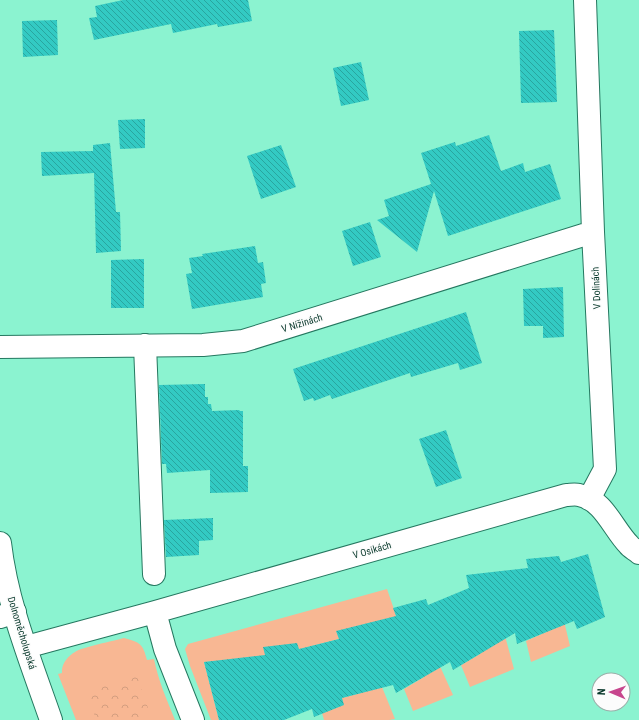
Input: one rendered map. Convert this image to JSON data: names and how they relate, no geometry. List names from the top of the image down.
{
  "streets": {
    "street": [
      "V Dolinách",
      "V Nížinách",
      "V Osikách",
      "Dolnoměcholupská"
    ]
  },
  "crossings": [
    ["V Dolinách", "V Nížinách"],
    ["V Dolinách", "V Osikách"],
    ["V Osikách", "Dolnoměcholupská"]
  ],
  "north": "left"
}
